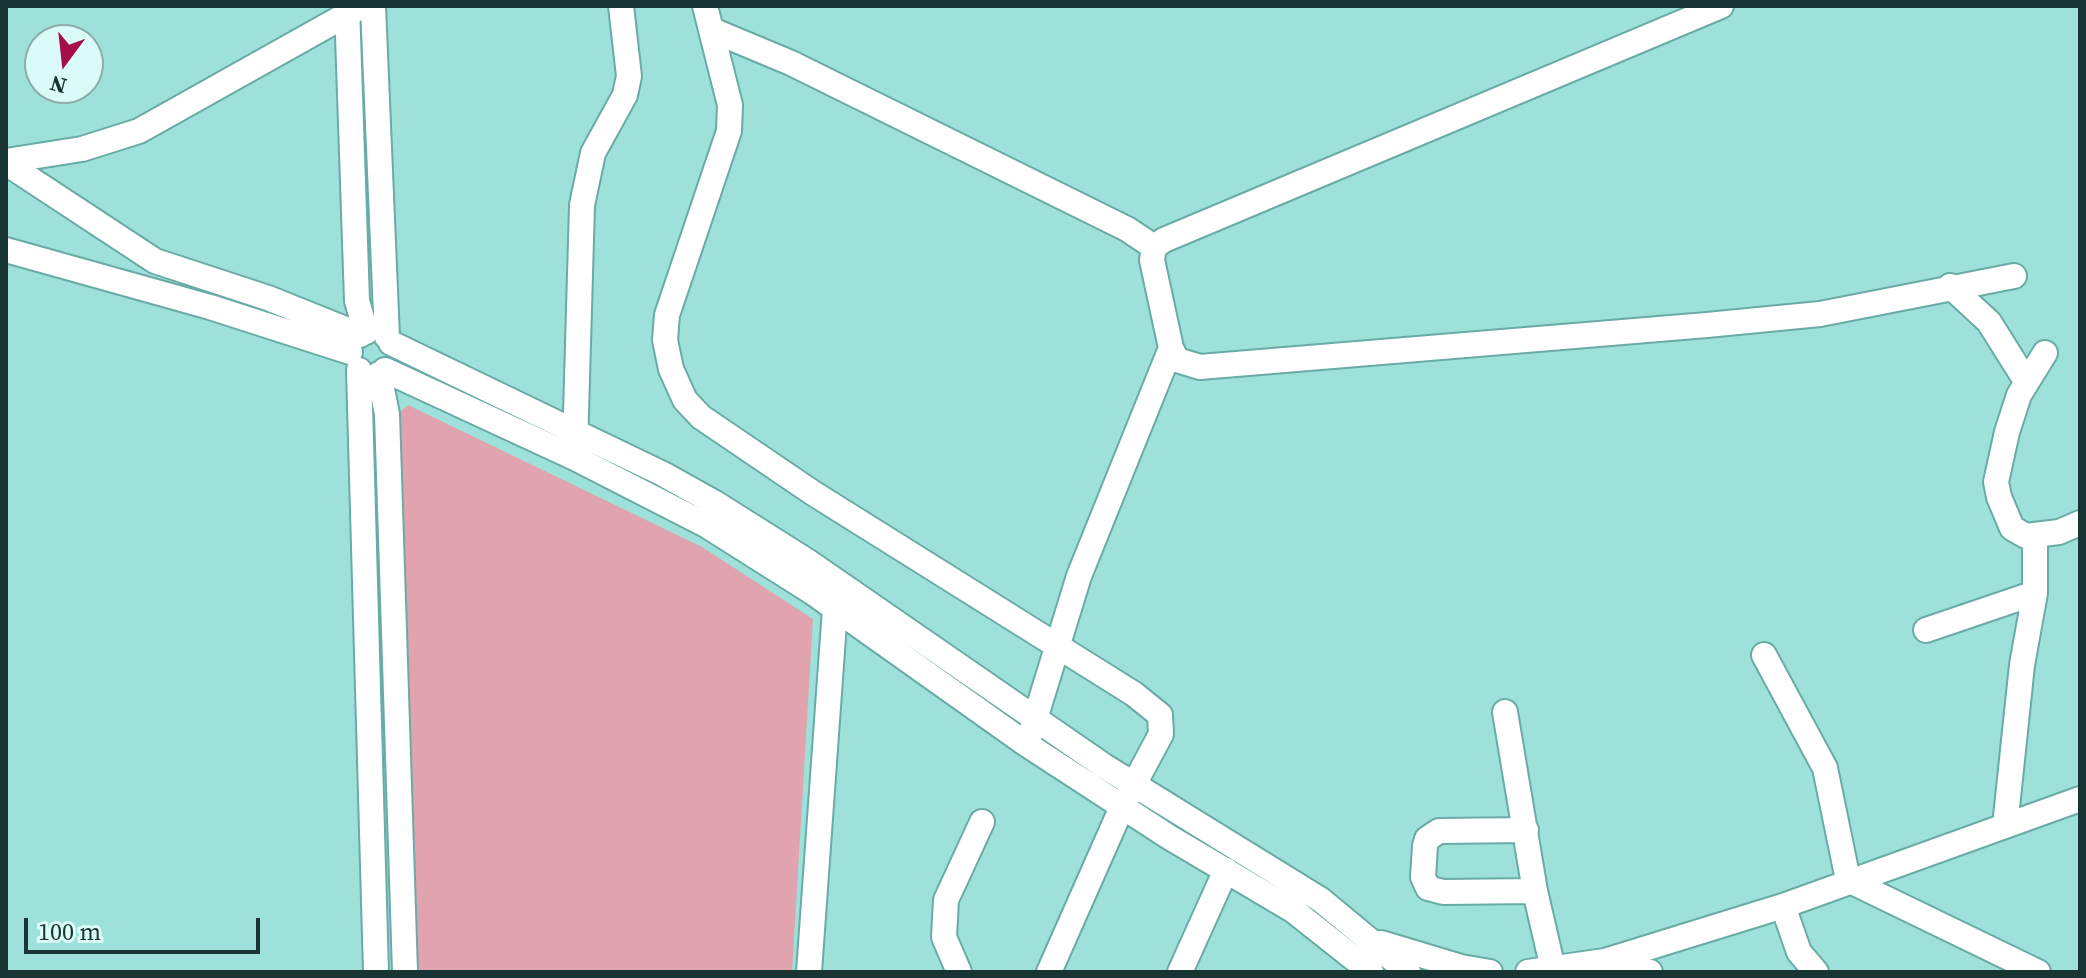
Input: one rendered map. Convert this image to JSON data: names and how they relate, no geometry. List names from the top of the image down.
{
  "scale_bar": "100 m",
  "north": "bottom"
}
